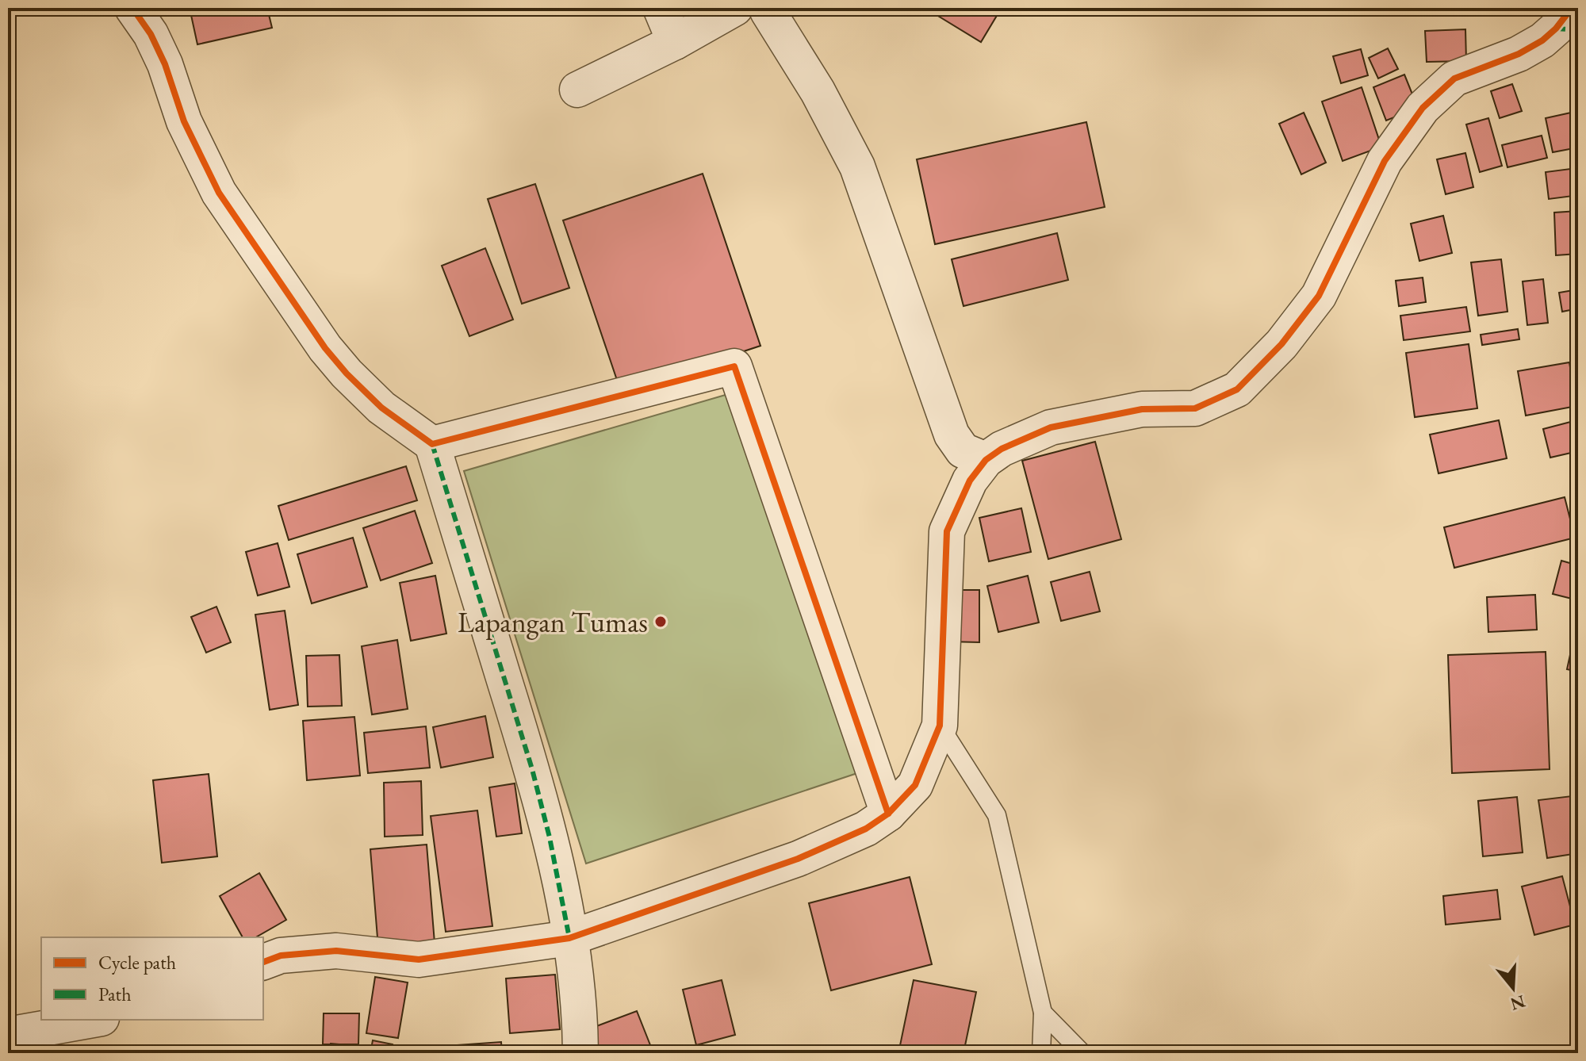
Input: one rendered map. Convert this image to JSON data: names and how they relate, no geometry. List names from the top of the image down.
{
  "places": ["Lapangan Tumas"],
  "legend": ["Cycle path", "Path"],
  "north": "bottom"
}
